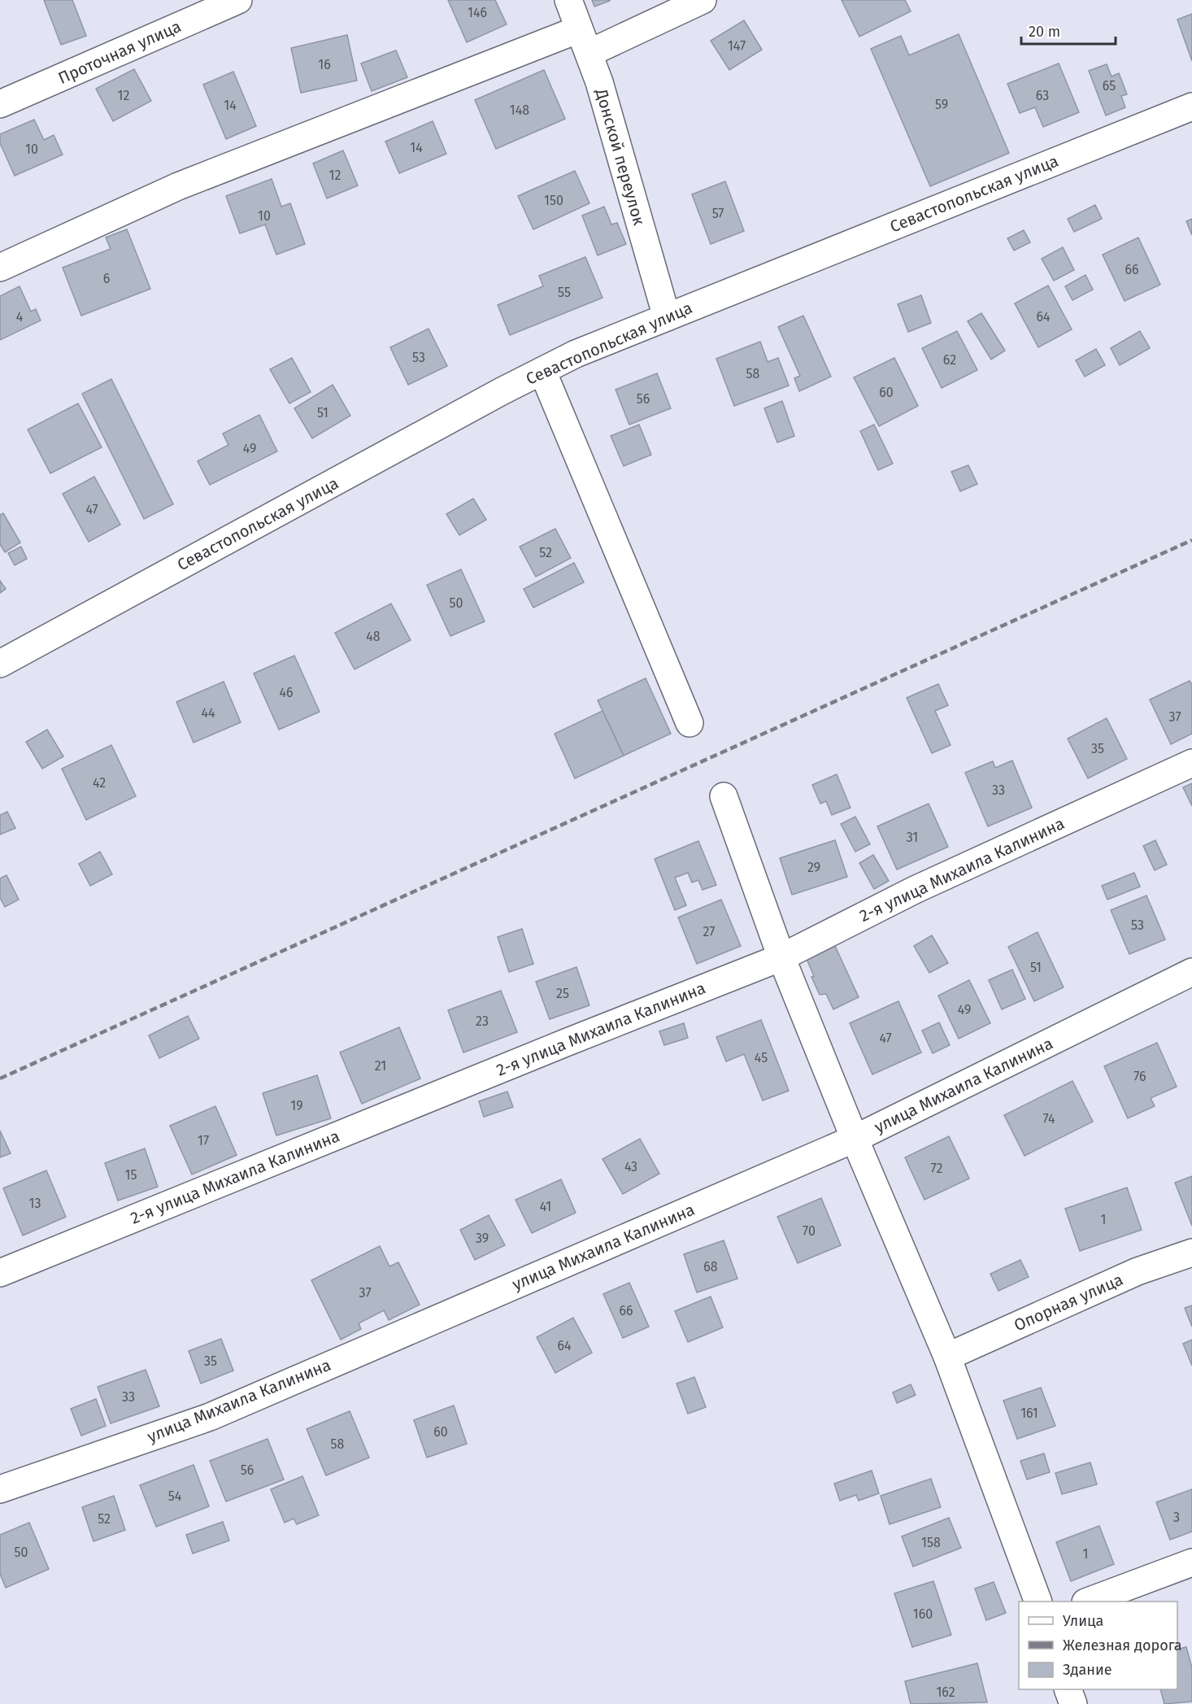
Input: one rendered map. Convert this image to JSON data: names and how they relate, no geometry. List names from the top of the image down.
{
  "streets": {
    "street": [
      "Проточная улица",
      "Донской переулок",
      "Севастопольская улица",
      "2-я улица Михаила Калинина",
      "улица Михаила Калинина",
      "Опорная улица"
    ]
  },
  "crossings": [
    ["Донской переулок", "Севастопольская улица"]
  ],
  "house_numbers": [
    "146",
    "147",
    "16",
    "65",
    "12",
    "63",
    "59",
    "14",
    "148",
    "14",
    "10",
    "12",
    "150",
    "57",
    "10",
    "66",
    "6",
    "55",
    "4",
    "64",
    "53",
    "62",
    "58",
    "60",
    "56",
    "51",
    "49",
    "47",
    "52",
    "50",
    "48",
    "46",
    "44",
    "37",
    "35",
    "42",
    "33",
    "31",
    "29",
    "53",
    "27",
    "51",
    "25",
    "49",
    "23",
    "47",
    "45",
    "21",
    "76",
    "19",
    "74",
    "17",
    "43",
    "72",
    "15",
    "13",
    "41",
    "1",
    "70",
    "39",
    "68",
    "37",
    "66",
    "64",
    "35",
    "33",
    "161",
    "60",
    "58",
    "56",
    "54",
    "3",
    "52",
    "158",
    "50",
    "1",
    "160",
    "162"
  ],
  "legend": ["Улица", "Железная дорога", "Здание"],
  "scale_bar": "20 m"
}
